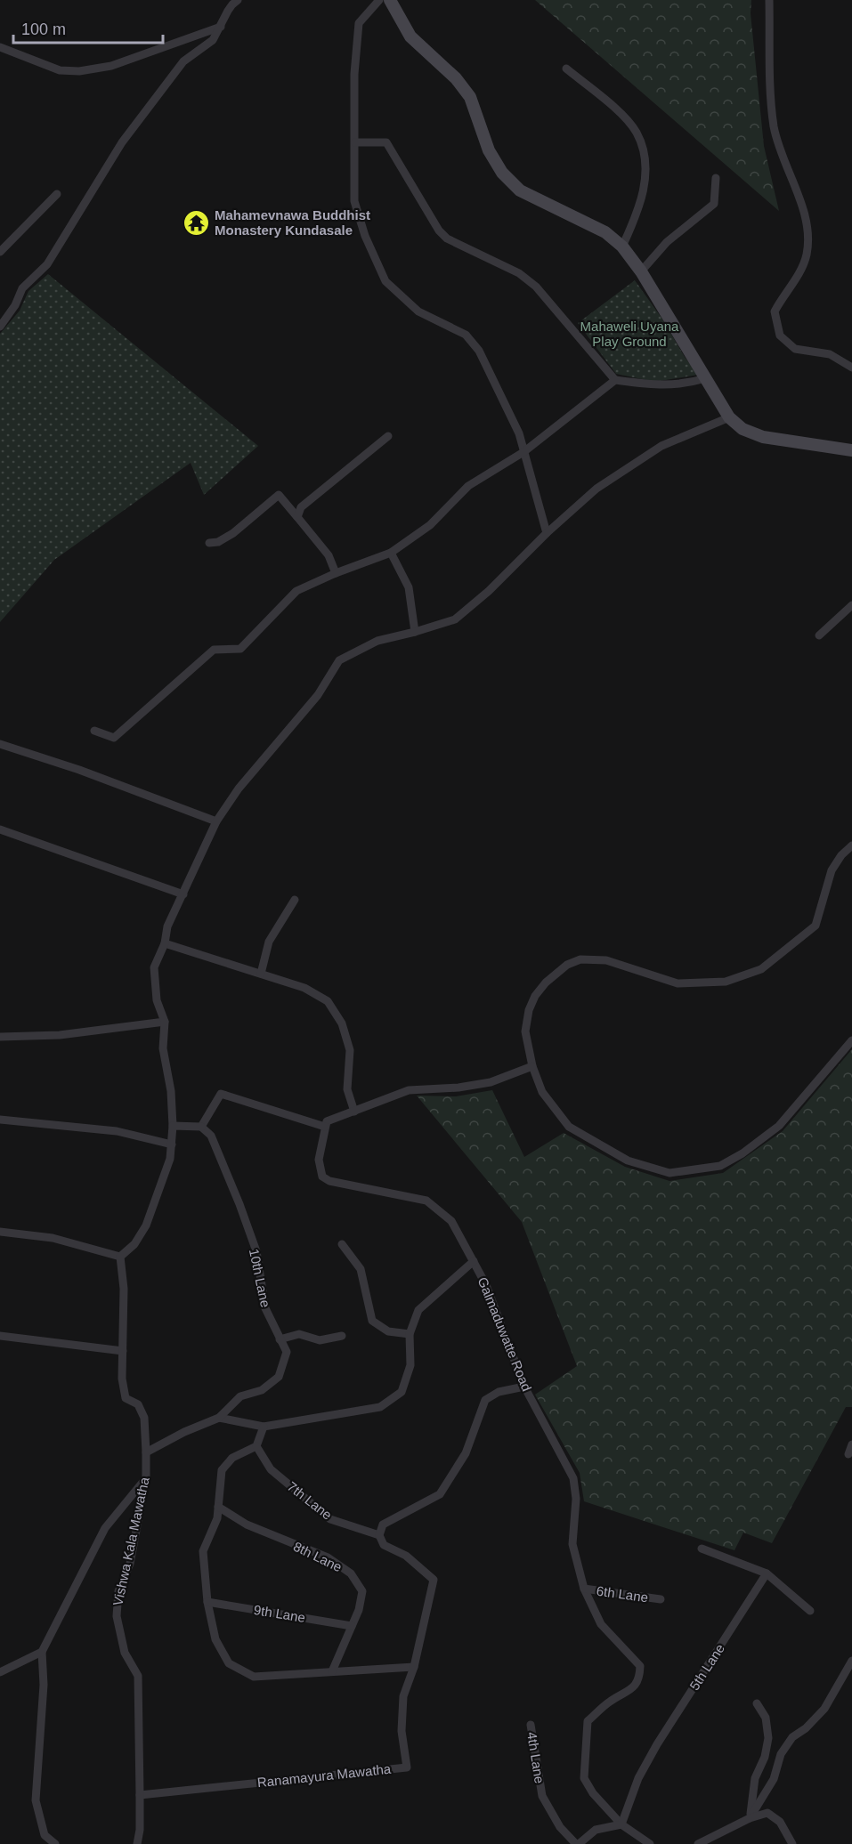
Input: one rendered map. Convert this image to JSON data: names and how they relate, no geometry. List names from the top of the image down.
{
  "streets": {
    "street": [
      "10th Lane",
      "Galmaduwatte Road",
      "7th Lane",
      "Vishwa Kala Mawatha",
      "8th Lane",
      "6th Lane",
      "9th Lane",
      "5th Lane",
      "4th Lane",
      "Ranamayura Mawatha"
    ]
  },
  "crossings": [
    ["10th Lane", "Vishwa Kala Mawatha"],
    ["Galmaduwatte Road", "6th Lane"],
    ["Galmaduwatte Road", "5th Lane"],
    ["Galmaduwatte Road", "4th Lane"],
    ["7th Lane", "Ranamayura Mawatha"],
    ["Vishwa Kala Mawatha", "Ranamayura Mawatha"],
    ["8th Lane", "9th Lane"],
    ["5th Lane", "4th Lane"]
  ],
  "parks": ["Mahaweli Uyana Play Ground"],
  "places": {
    "temple": ["Mahamevnawa Buddhist Monastery Kundasale"]
  },
  "scale_bar": "100 m"
}
